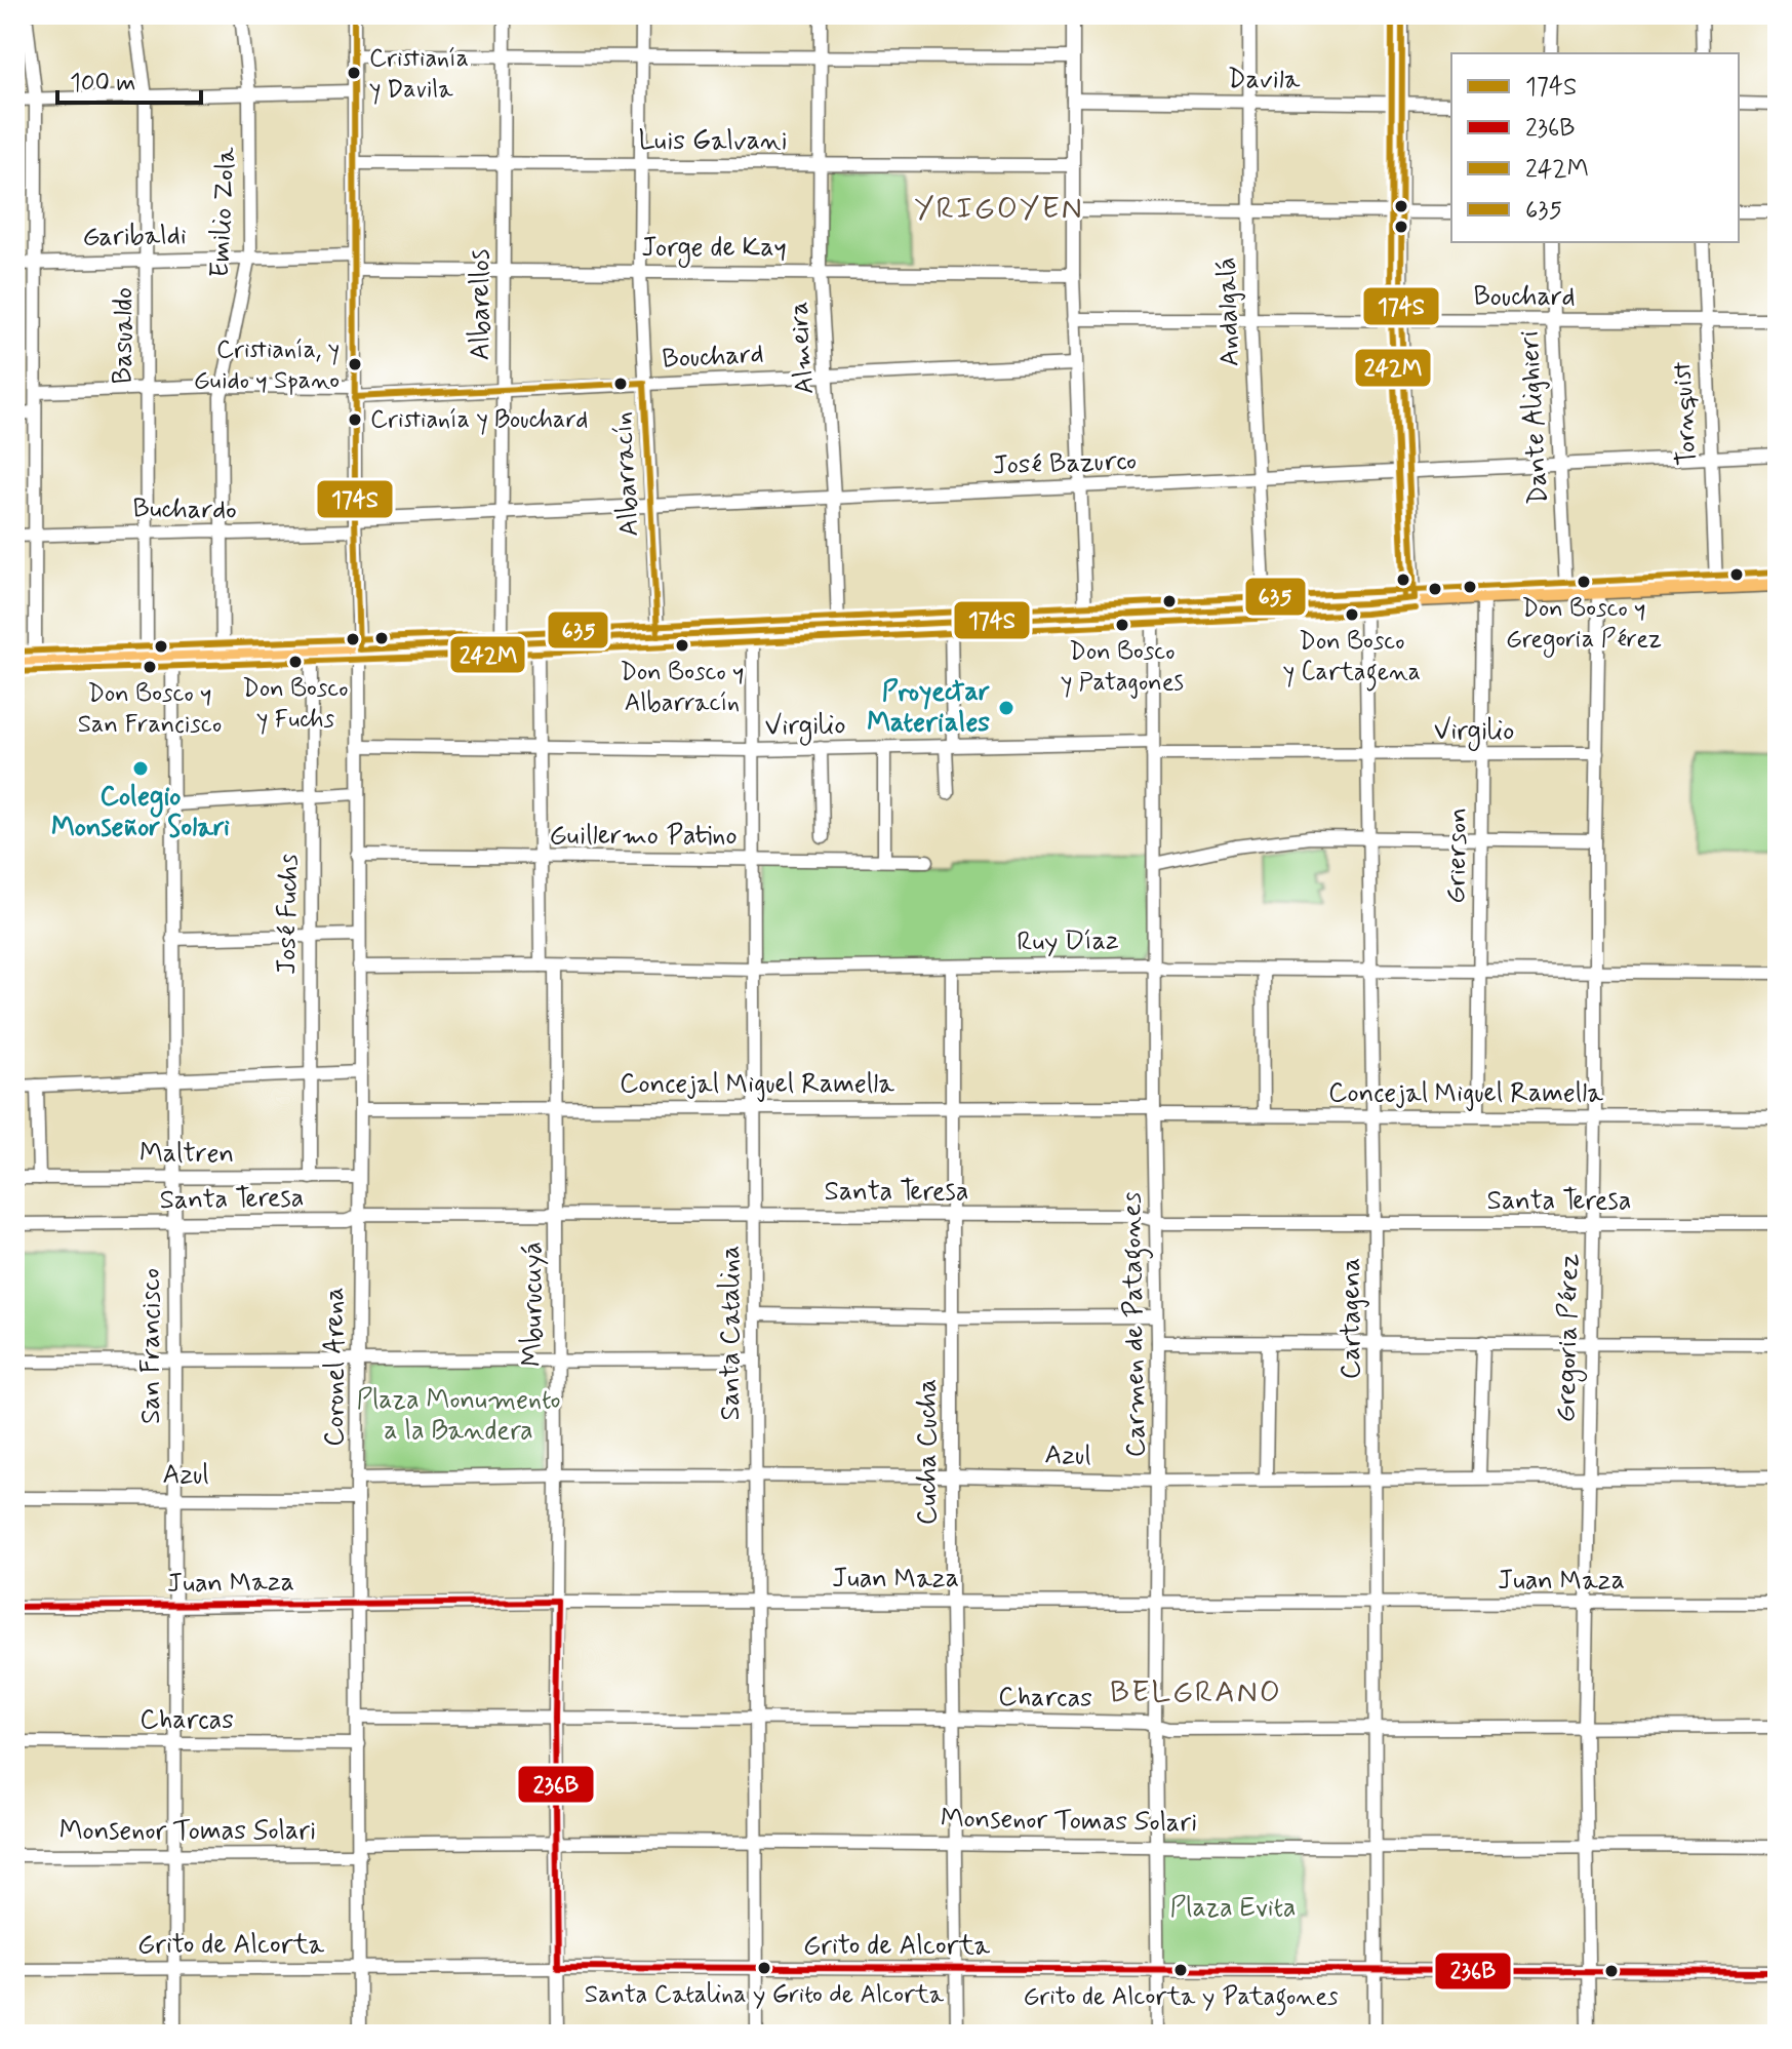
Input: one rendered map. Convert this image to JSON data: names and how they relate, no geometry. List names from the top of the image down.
{
  "streets": {
    "street": [
      "Davila",
      "Luis Galvani",
      "Emilio Zola",
      "Garibaldi",
      "Jorge de Kay",
      "Bouchard",
      "Albarellos",
      "Andalgalá",
      "Basualdo",
      "Almeira",
      "Tornquist",
      "Dante Alighieri",
      "José Bazurco",
      "Albarracín",
      "Buchardo",
      "Virgilio",
      "Guillermo Patino",
      "Grierson",
      "José Fuchs",
      "Ruy Díaz",
      "Concejal Miguel Ramella",
      "Maltren",
      "Santa Teresa",
      "Mburucuyá",
      "Cartagena",
      "Carmen de Patagones",
      "Santa Catalina",
      "Gregoria Pérez",
      "San Francisco",
      "Coronel Arena",
      "Cucha Cucha",
      "Azul",
      "Juan Maza",
      "Charcas",
      "Monsenor Tomas Solari",
      "Grito de Alcorta"
    ]
  },
  "crossings": [
    ["Davila", "Andalgalá"],
    ["Luis Galvani", "Albarellos"],
    ["Luis Galvani", "Almeira"],
    ["Luis Galvani", "Albarracín"],
    ["Luis Galvani", "Coronel Arena"],
    ["Emilio Zola", "Garibaldi"],
    ["Emilio Zola", "Bouchard"],
    ["Emilio Zola", "Buchardo"],
    ["Garibaldi", "Basualdo"],
    ["Garibaldi", "Coronel Arena"],
    ["Jorge de Kay", "Albarellos"],
    ["Jorge de Kay", "Almeira"],
    ["Jorge de Kay", "Albarracín"],
    ["Jorge de Kay", "Coronel Arena"],
    ["Bouchard", "Albarellos"],
    ["Bouchard", "Andalgalá"],
    ["Bouchard", "Basualdo"],
    ["Bouchard", "Almeira"],
    ["Bouchard", "Tornquist"],
    ["Bouchard", "Dante Alighieri"],
    ["Bouchard", "Albarracín"],
    ["Bouchard", "Coronel Arena"],
    ["Albarellos", "José Bazurco"],
    ["Andalgalá", "José Bazurco"],
    ["Basualdo", "Buchardo"],
    ["Almeira", "José Bazurco"],
    ["Tornquist", "José Bazurco"],
    ["Dante Alighieri", "José Bazurco"],
    ["José Bazurco", "Albarracín"],
    ["José Bazurco", "Buchardo"],
    ["José Bazurco", "Coronel Arena"],
    ["Buchardo", "Coronel Arena"],
    ["Virgilio", "Grierson"],
    ["Virgilio", "Cartagena"],
    ["Virgilio", "Carmen de Patagones"],
    ["Virgilio", "Santa Catalina"],
    ["Virgilio", "Gregoria Pérez"],
    ["Virgilio", "Coronel Arena"],
    ["Guillermo Patino", "Santa Catalina"],
    ["Guillermo Patino", "Coronel Arena"],
    ["Grierson", "Ruy Díaz"],
    ["Grierson", "Concejal Miguel Ramella"],
    ["José Fuchs", "Maltren"],
    ["Ruy Díaz", "Mburucuyá"],
    ["Ruy Díaz", "Cartagena"],
    ["Ruy Díaz", "Carmen de Patagones"],
    ["Ruy Díaz", "Santa Catalina"],
    ["Ruy Díaz", "Gregoria Pérez"],
    ["Ruy Díaz", "Coronel Arena"],
    ["Ruy Díaz", "Cucha Cucha"],
    ["Concejal Miguel Ramella", "Mburucuyá"],
    ["Concejal Miguel Ramella", "Cartagena"],
    ["Concejal Miguel Ramella", "Carmen de Patagones"],
    ["Concejal Miguel Ramella", "Santa Catalina"],
    ["Concejal Miguel Ramella", "Gregoria Pérez"],
    ["Concejal Miguel Ramella", "Coronel Arena"],
    ["Concejal Miguel Ramella", "Cucha Cucha"],
    ["Maltren", "San Francisco"],
    ["Maltren", "Coronel Arena"],
    ["Santa Teresa", "Mburucuyá"],
    ["Santa Teresa", "Cartagena"],
    ["Santa Teresa", "Carmen de Patagones"],
    ["Santa Teresa", "Santa Catalina"],
    ["Santa Teresa", "Gregoria Pérez"],
    ["Santa Teresa", "San Francisco"],
    ["Santa Teresa", "Coronel Arena"],
    ["Santa Teresa", "Cucha Cucha"],
    ["Mburucuyá", "Azul"],
    ["Mburucuyá", "Juan Maza"],
    ["Mburucuyá", "Charcas"],
    ["Mburucuyá", "Monsenor Tomas Solari"],
    ["Mburucuyá", "Grito de Alcorta"],
    ["Cartagena", "Azul"],
    ["Cartagena", "Juan Maza"],
    ["Cartagena", "Charcas"],
    ["Cartagena", "Monsenor Tomas Solari"],
    ["Cartagena", "Grito de Alcorta"],
    ["Carmen de Patagones", "Azul"],
    ["Carmen de Patagones", "Juan Maza"],
    ["Carmen de Patagones", "Charcas"],
    ["Carmen de Patagones", "Monsenor Tomas Solari"],
    ["Carmen de Patagones", "Grito de Alcorta"],
    ["Santa Catalina", "Azul"],
    ["Santa Catalina", "Juan Maza"],
    ["Santa Catalina", "Charcas"],
    ["Santa Catalina", "Monsenor Tomas Solari"],
    ["Santa Catalina", "Grito de Alcorta"],
    ["Gregoria Pérez", "Azul"],
    ["Gregoria Pérez", "Juan Maza"],
    ["Gregoria Pérez", "Charcas"],
    ["Gregoria Pérez", "Monsenor Tomas Solari"],
    ["Gregoria Pérez", "Grito de Alcorta"],
    ["San Francisco", "Azul"],
    ["San Francisco", "Juan Maza"],
    ["San Francisco", "Charcas"],
    ["San Francisco", "Monsenor Tomas Solari"],
    ["San Francisco", "Grito de Alcorta"],
    ["Coronel Arena", "Azul"],
    ["Coronel Arena", "Juan Maza"],
    ["Coronel Arena", "Charcas"],
    ["Coronel Arena", "Monsenor Tomas Solari"],
    ["Coronel Arena", "Grito de Alcorta"],
    ["Cucha Cucha", "Azul"],
    ["Cucha Cucha", "Juan Maza"],
    ["Cucha Cucha", "Charcas"],
    ["Cucha Cucha", "Monsenor Tomas Solari"],
    ["Cucha Cucha", "Grito de Alcorta"]
  ],
  "districts": ["YRIGOYEN", "BELGRANO"],
  "parks": ["Plaza Monumento a la Bandera", "Plaza Evita"],
  "places": [
    "Cristianía y Davila",
    "Cristianía, y Guido y Spano",
    "Cristianía y Bouchard",
    "Don Bosco y Gregoria Pérez",
    "Don Bosco y Cartagena",
    "Don Bosco y Patagones",
    "Don Bosco y Albarracín",
    "Don Bosco y Fuchs",
    "Don Bosco y San Francisco",
    "Proyectar Materiales",
    "Colegio Monseñor Solari",
    "Santa Catalina y Grito de Alcorta",
    "Grito de Alcorta y Patagones"
  ],
  "lines": [
    "transit line 174S",
    "transit line 242M",
    "transit line 635",
    "transit line 236B"
  ],
  "legend": [
    "174S",
    "236B",
    "242M",
    "635"
  ],
  "scale_bar": "100 m"
}
